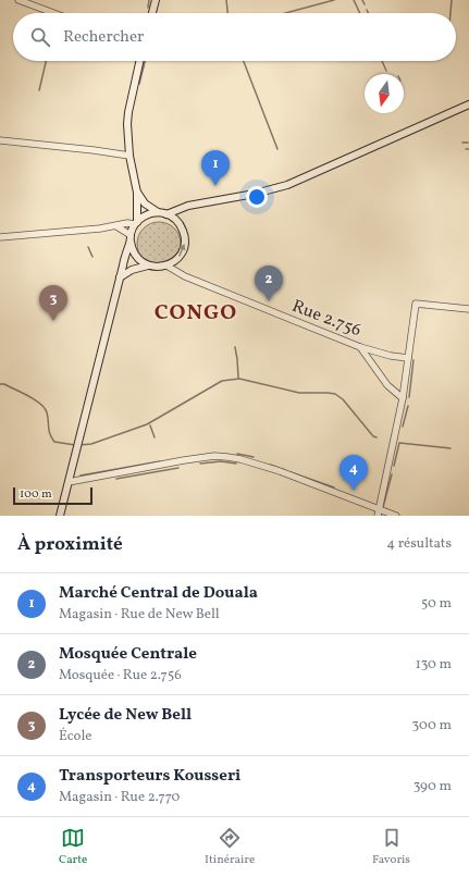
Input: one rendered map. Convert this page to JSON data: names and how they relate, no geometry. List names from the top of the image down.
{
  "streets": {
    "street": ["Rue 2.756"]
  },
  "districts": ["CONGO"],
  "scale_bar": "100 m",
  "north": "bottom",
  "page": {
    "search": "Rechercher",
    "pins": [
      "1",
      "2",
      "3",
      "4"
    ],
    "scale": "100 m",
    "heading": ["À proximité", "4 résultats"],
    "list": [
      {
        "mark": "1",
        "name": "Marché Central de Douala",
        "note": "Magasin · Rue de New Bell",
        "value": "50 m"
      },
      {
        "mark": "2",
        "name": "Mosquée Centrale",
        "note": "Mosquée · Rue 2.756",
        "value": "130 m"
      },
      {
        "mark": "3",
        "name": "Lycée de New Bell",
        "note": "École",
        "value": "300 m"
      },
      {
        "mark": "4",
        "name": "Transporteurs Kousseri",
        "note": "Magasin · Rue 2.770",
        "value": "390 m"
      }
    ],
    "nav": ["Carte", "Itinéraire", "Favoris"]
  }
}
